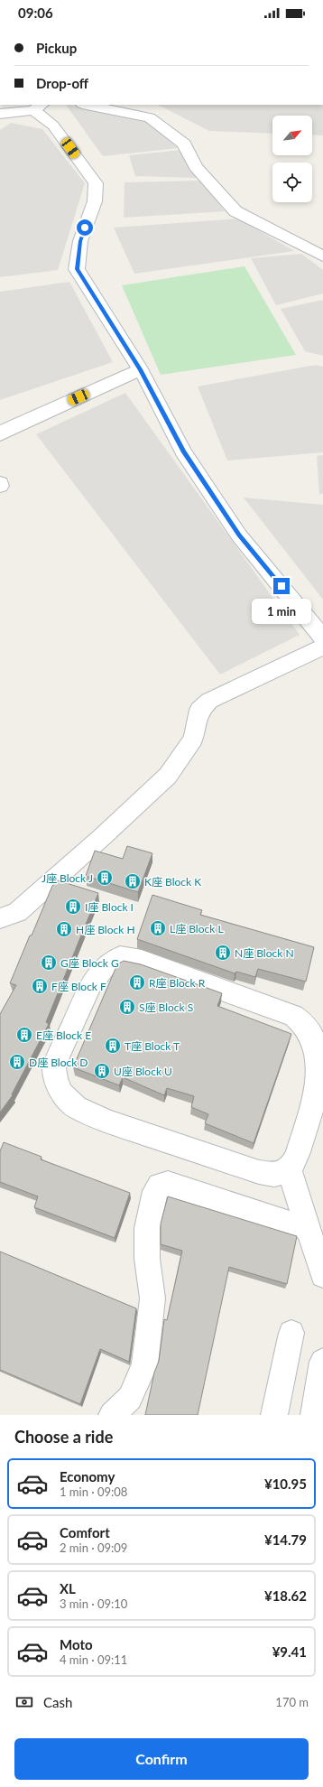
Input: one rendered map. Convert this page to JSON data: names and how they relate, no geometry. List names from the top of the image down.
{
  "places": {
    "building": [
      "J座 Block J",
      "K座 Block K",
      "I座 Block I",
      "L座 Block L",
      "H座 Block H",
      "N座 Block N",
      "G座 Block G",
      "R座 Block R",
      "F座 Block F",
      "S座 Block S",
      "E座 Block E",
      "T座 Block T",
      "D座 Block D",
      "U座 Block U"
    ]
  },
  "north": "top right",
  "page": {
    "status": "09:06",
    "banner": ["Pickup", "Drop-off"],
    "bubble": "1 min",
    "heading": "Choose a ride",
    "list": [
      {
        "name": "Economy",
        "note": "1 min · 09:08",
        "value": "¥10.95"
      },
      {
        "name": "Comfort",
        "note": "2 min · 09:09",
        "value": "¥14.79"
      },
      {
        "name": "XL",
        "note": "3 min · 09:10",
        "value": "¥18.62"
      },
      {
        "name": "Moto",
        "note": "4 min · 09:11",
        "value": "¥9.41"
      }
    ],
    "pay": ["Cash", "170 m"],
    "buttons": "Confirm"
  }
}
